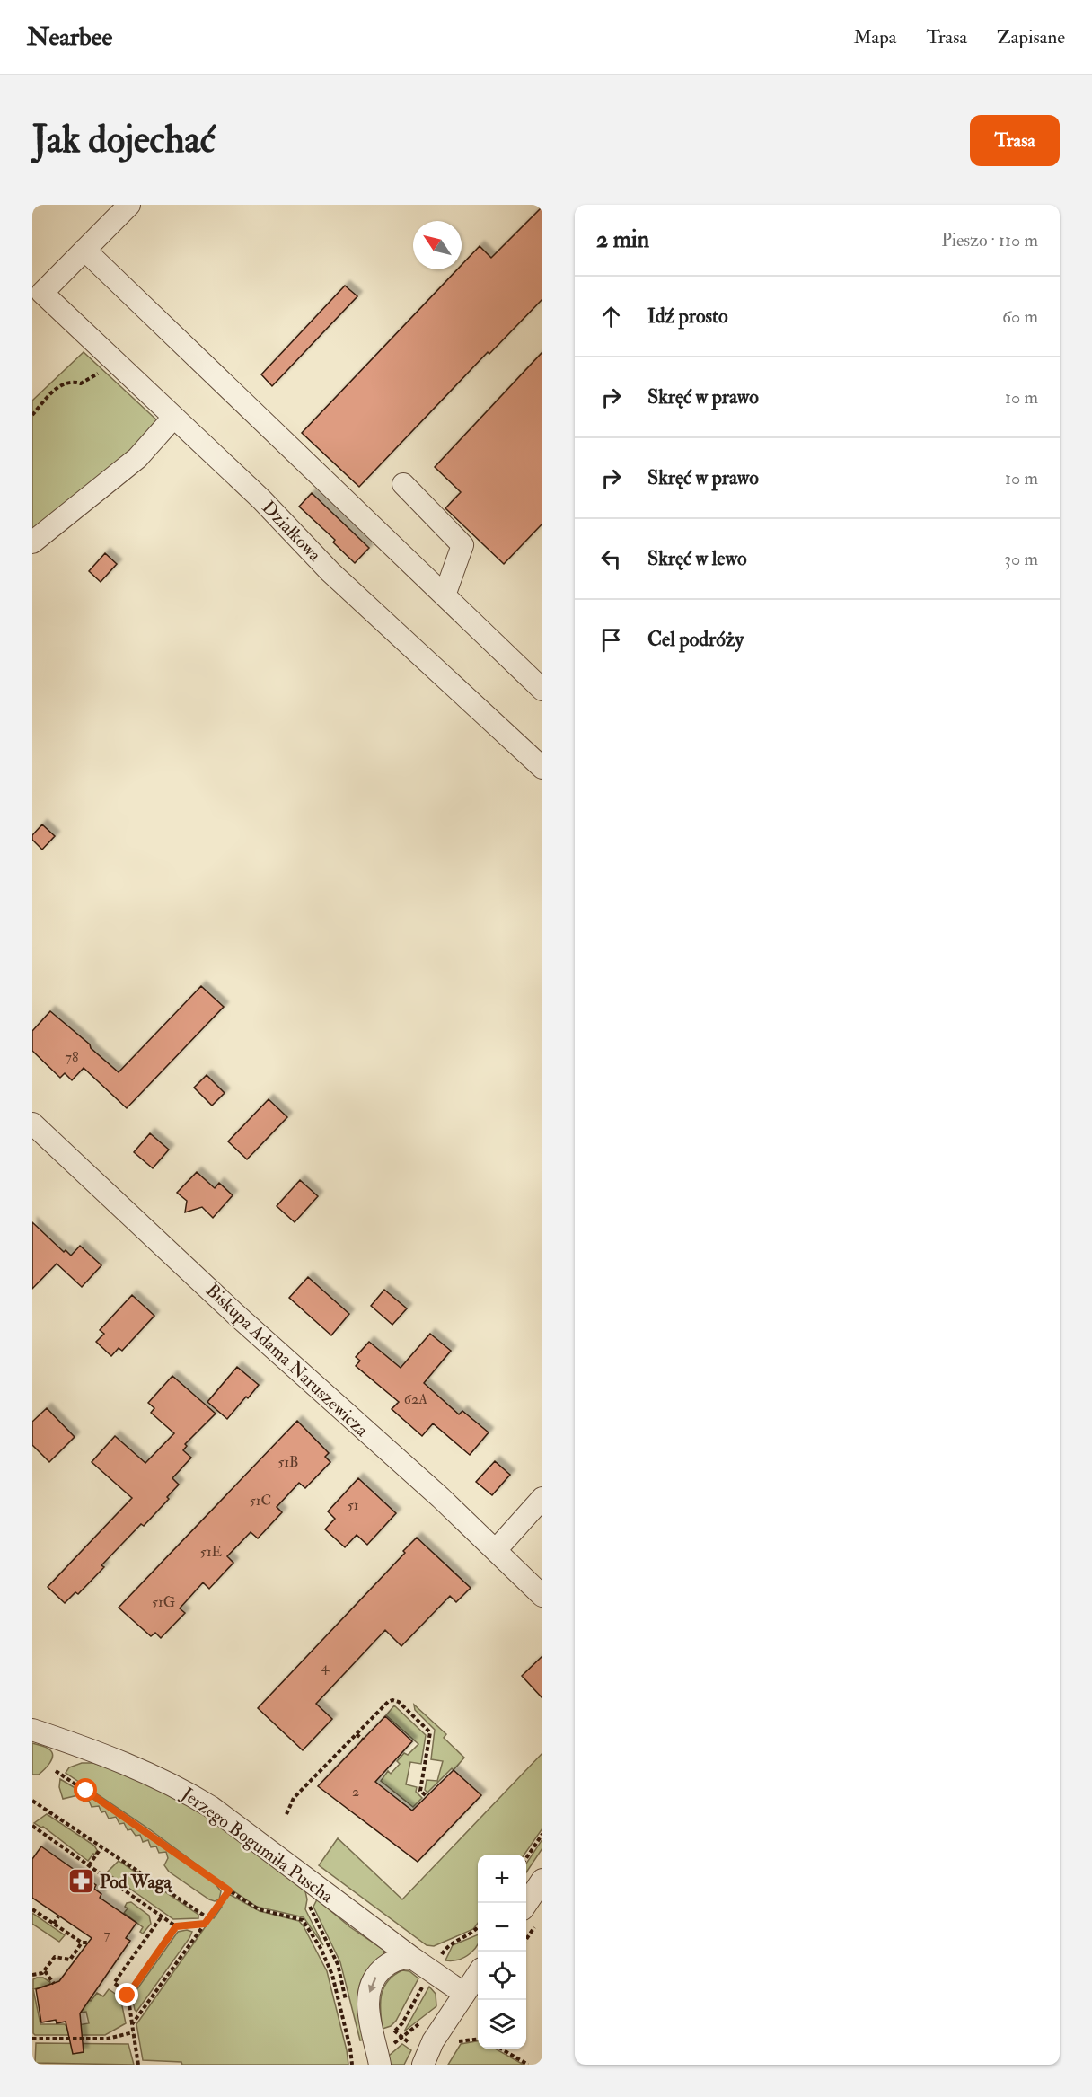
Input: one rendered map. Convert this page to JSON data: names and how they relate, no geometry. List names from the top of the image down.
{
  "streets": {
    "street": ["Działkowa", "Biskupa Adama Naruszewicza", "Jerzego Bogumiła Puscha"]
  },
  "places": {
    "pharmacy": ["Pod Wagą"]
  },
  "house_numbers": [
    "78",
    "62A",
    "51B",
    "51C",
    "51",
    "51E",
    "51G",
    "4",
    "2",
    "7"
  ],
  "north": "top left",
  "page": {
    "header": "Nearbee",
    "nav": ["Mapa", "Trasa", "Zapisane"],
    "buttons": "Trasa",
    "title": "Jak dojechać",
    "heading": ["2 min", "Pieszo · 110 m"],
    "list": [
      ["Idź prosto", "60 m"],
      ["Skręć w prawo", "10 m"],
      ["Skręć w prawo", "10 m"],
      ["Skręć w lewo", "30 m"],
      "Cel podróży"
    ],
    "map_buttons": ["+", "−"]
  }
}
